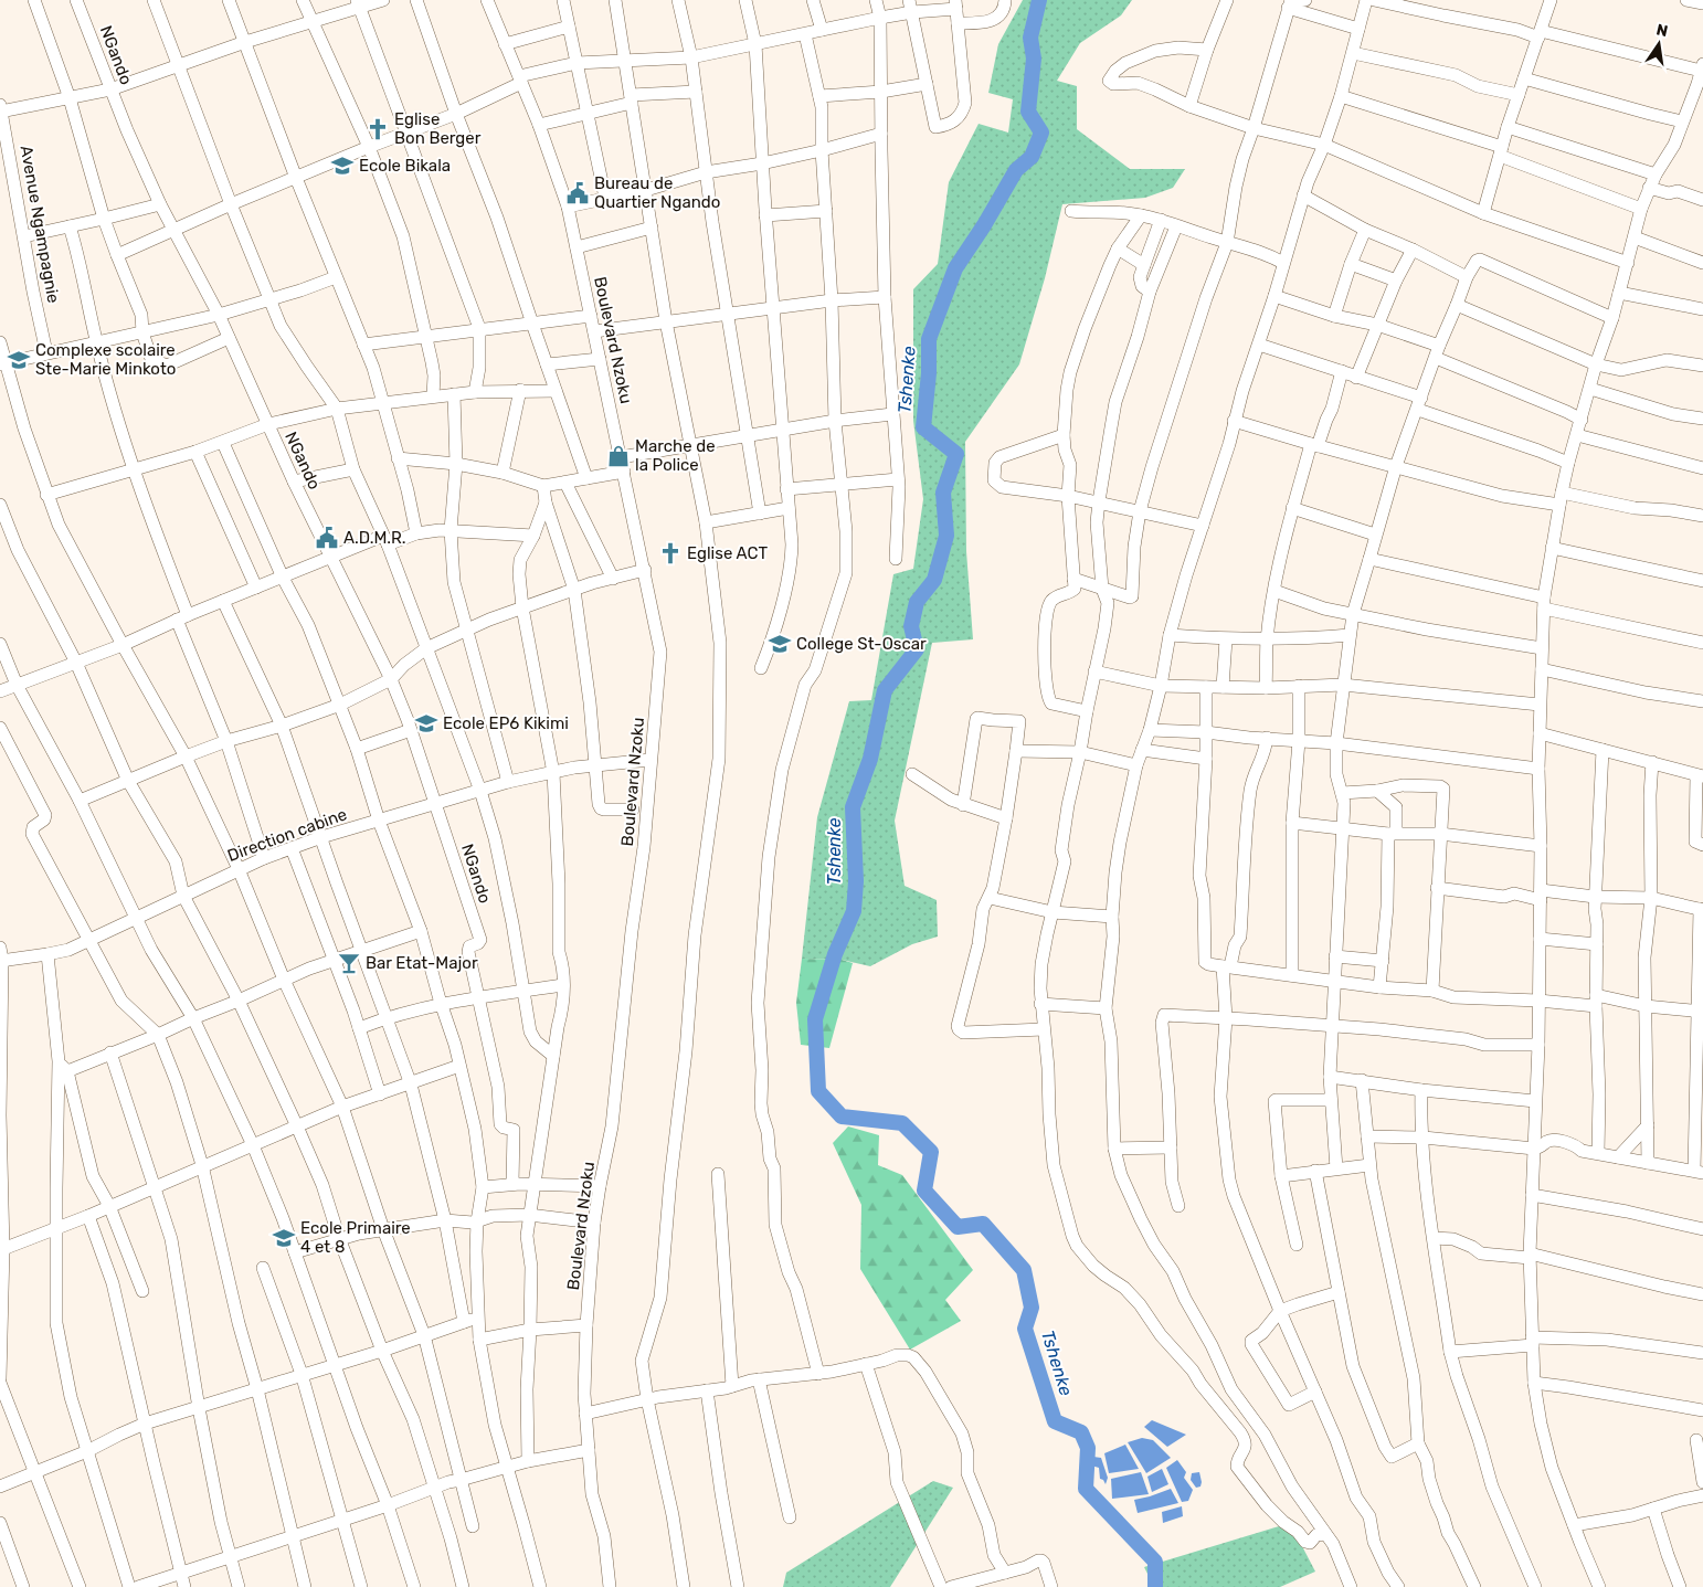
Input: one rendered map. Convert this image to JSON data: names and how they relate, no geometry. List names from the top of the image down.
{
  "streets": {
    "street": [
      "NGando",
      "Avenue Ngampagnie",
      "Boulevard Nzoku",
      "Direction cabine"
    ]
  },
  "crossings": [
    ["NGando", "Direction cabine"],
    ["Boulevard Nzoku", "Direction cabine"]
  ],
  "water": ["Tshenke"],
  "places": {
    "church": ["Eglise Bon Berger", "Eglise ACT"],
    "school or university": [
      "Ecole Bikala",
      "Complexe scolaire Ste-Marie Minkoto",
      "College St-Oscar",
      "Ecole EP6 Kikimi",
      "Ecole Primaire 4 et 8"
    ],
    "public building": ["Bureau de Quartier Ngando", "A.D.M.R."],
    "shop": ["Marche de la Police"],
    "bar": ["Bar Etat-Major"]
  },
  "north": "top"
}
